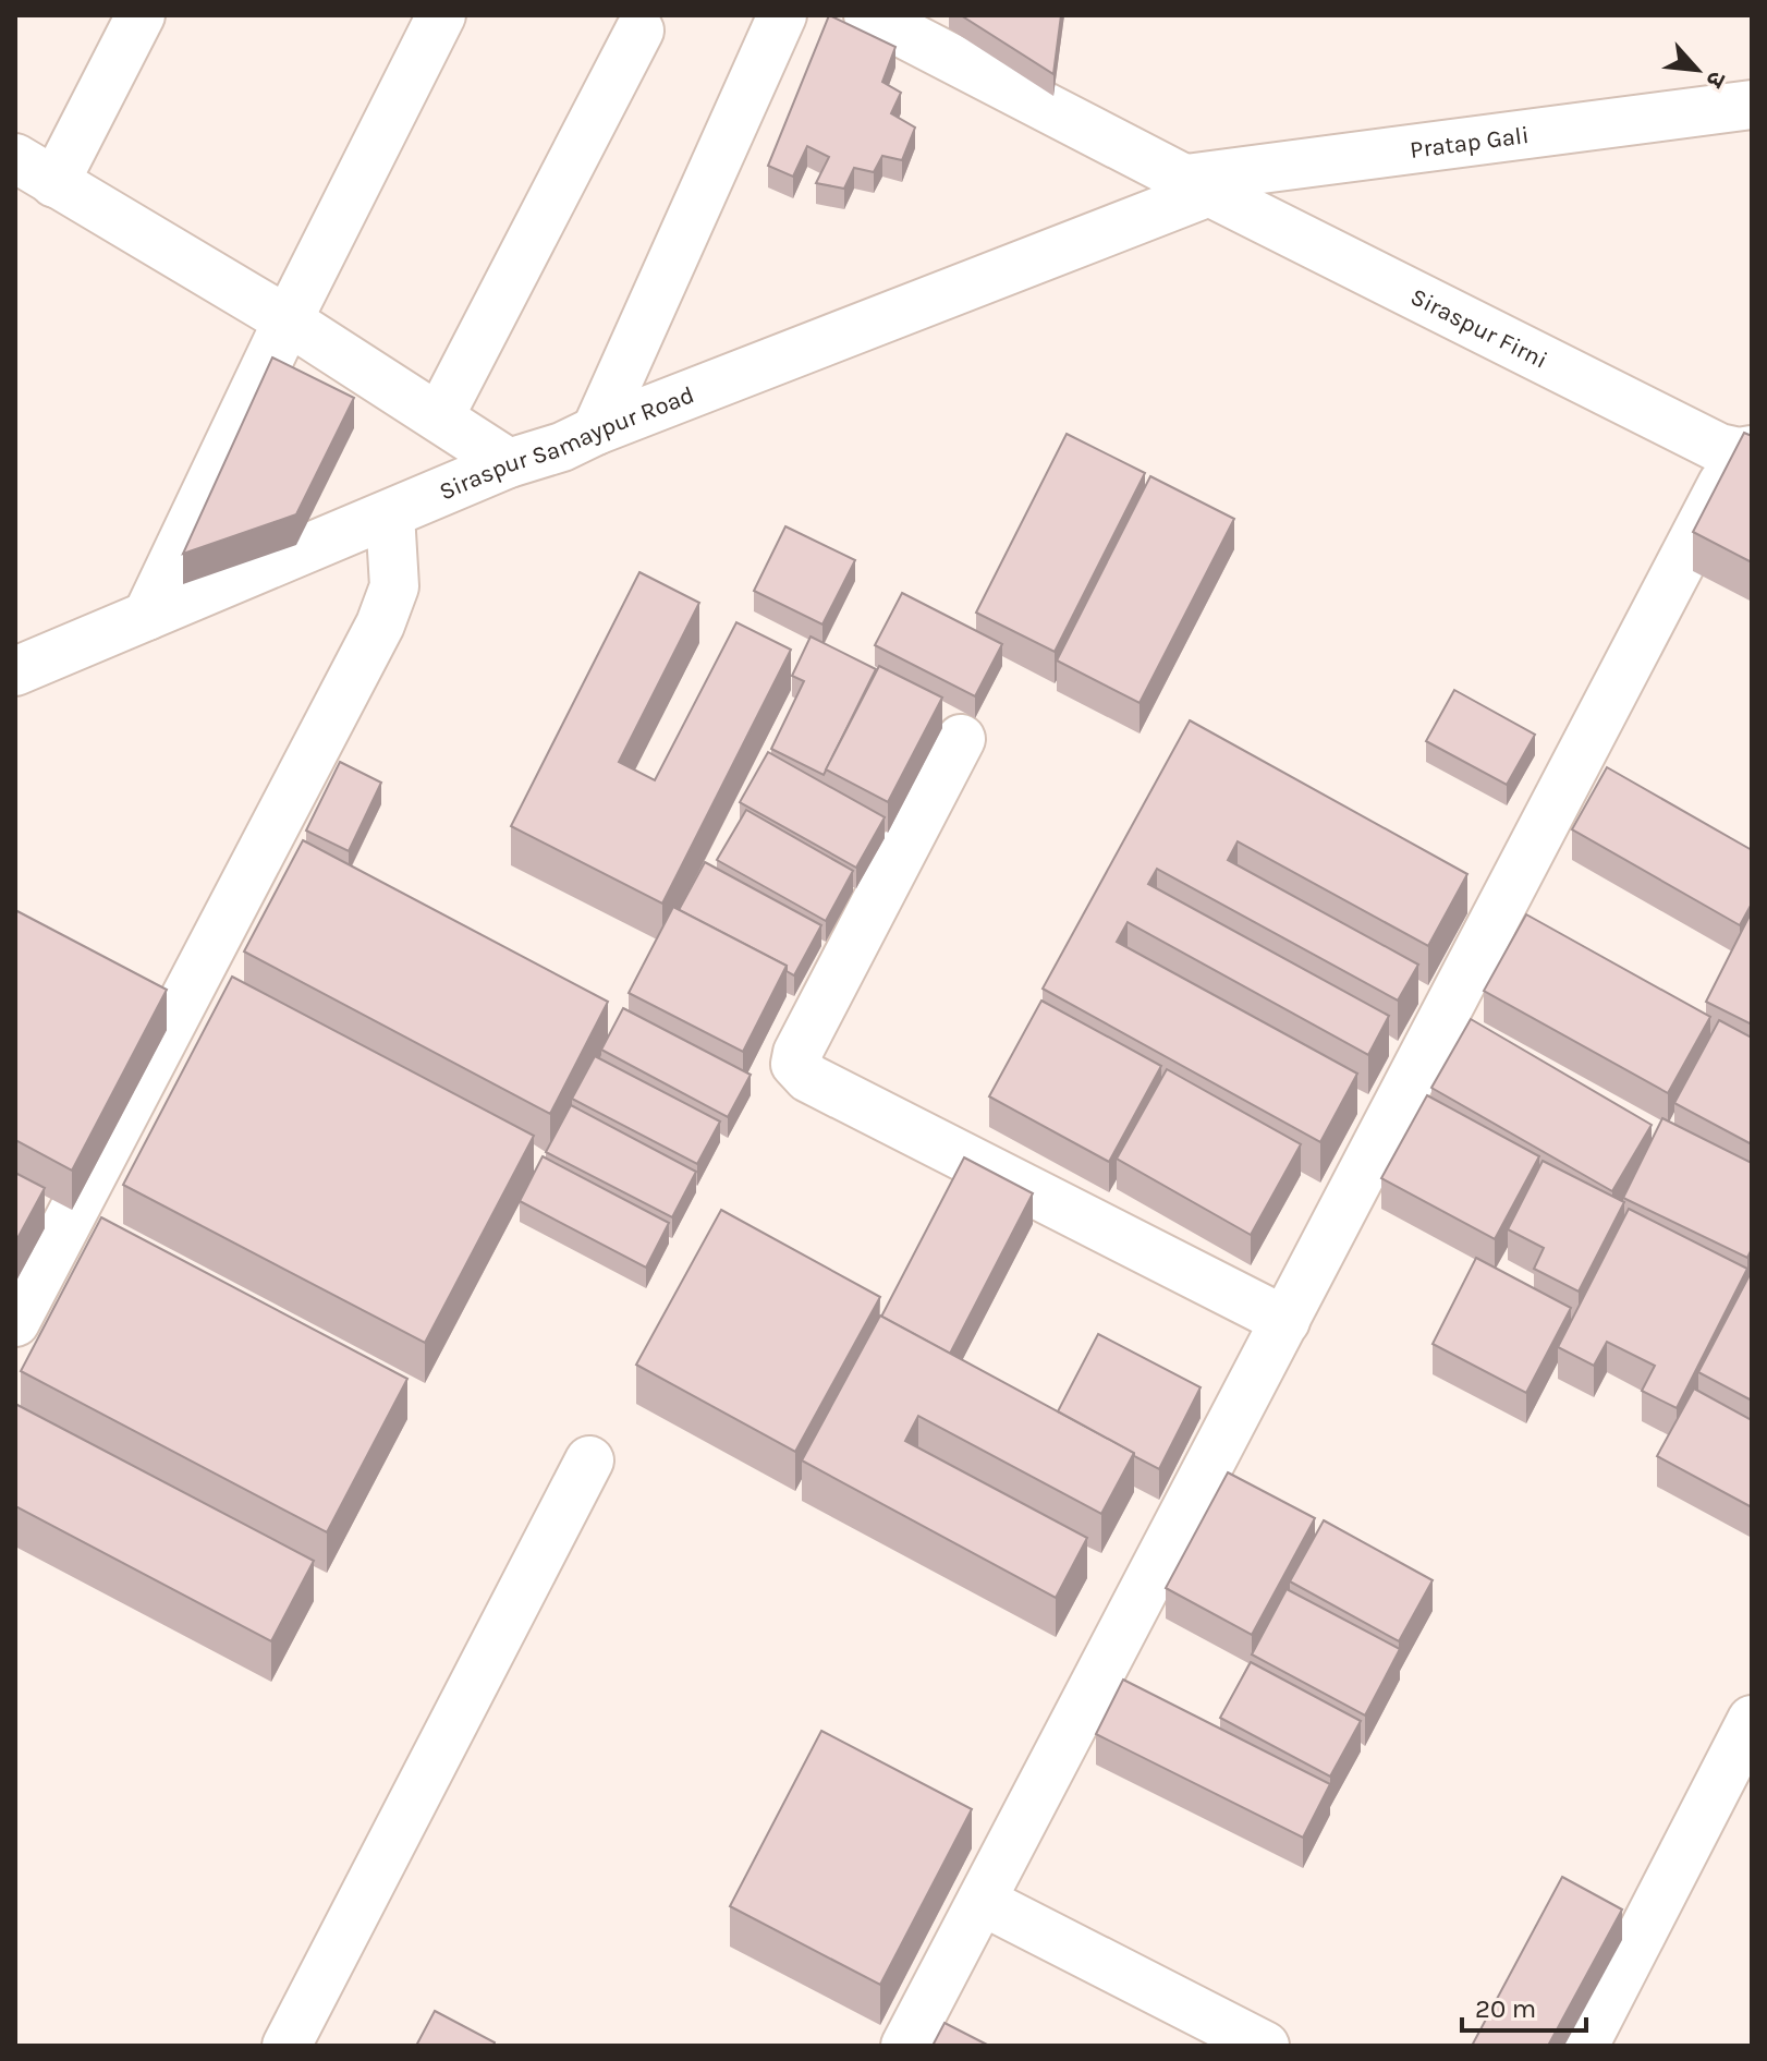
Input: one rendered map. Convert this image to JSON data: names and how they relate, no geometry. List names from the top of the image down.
{
  "streets": {
    "street": ["Pratap Gali", "Siraspur Firni", "Siraspur Samaypur Road"]
  },
  "crossings": [
    ["Pratap Gali", "Siraspur Firni"],
    ["Pratap Gali", "Siraspur Samaypur Road"],
    ["Siraspur Firni", "Siraspur Samaypur Road"]
  ],
  "scale_bar": "20 m",
  "north": "bottom right"
}
